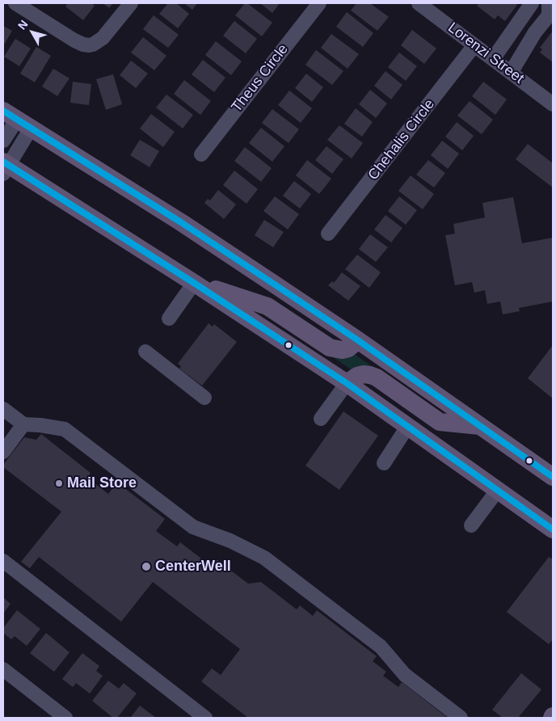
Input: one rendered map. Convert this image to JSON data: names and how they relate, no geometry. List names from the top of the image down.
{
  "streets": {
    "street": ["Lorenzi Street", "Theus Circle", "Chehalis Circle"]
  },
  "crossings": [
    ["Lorenzi Street", "Chehalis Circle"]
  ],
  "places": ["Mail Store", "CenterWell"],
  "north": "top left"
}
